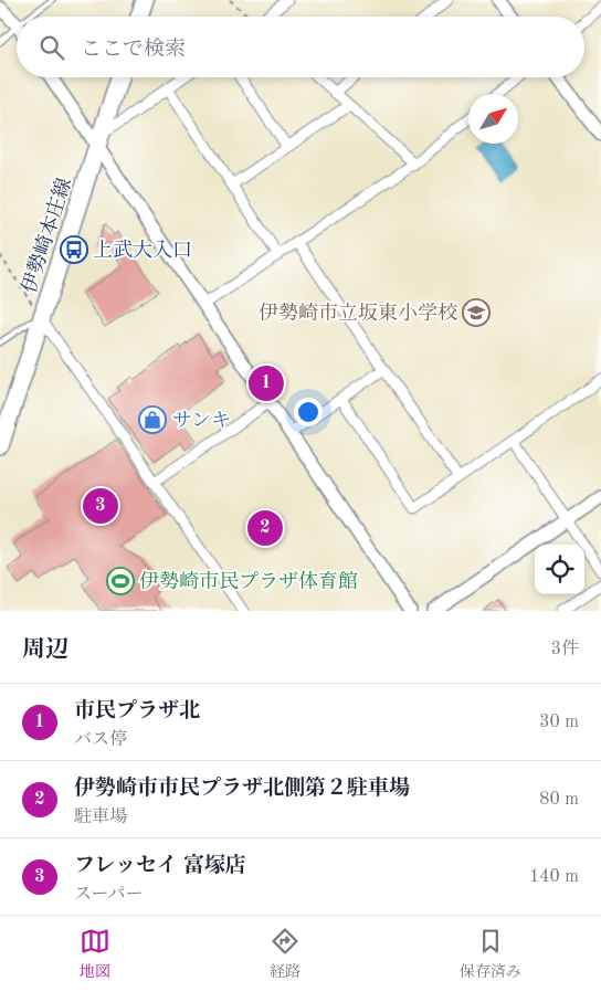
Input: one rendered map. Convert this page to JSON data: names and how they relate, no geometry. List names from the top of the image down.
{
  "streets": {
    "main road": ["伊勢崎本庄線"]
  },
  "places": {
    "bus stop": ["上武大入口"],
    "school or university": ["伊勢崎市立坂東小学校"],
    "shop": ["サンキ"],
    "sports": ["伊勢崎市民プラザ体育館"]
  },
  "north": "top right",
  "page": {
    "search": "ここで検索",
    "pins": ["1", "3", "2"],
    "heading": ["周辺", "3件"],
    "list": [
      {
        "mark": "1",
        "name": "市民プラザ北",
        "note": "バス停",
        "value": "30 m"
      },
      {
        "mark": "2",
        "name": "伊勢崎市市民プラザ北側第２駐車場",
        "note": "駐車場",
        "value": "80 m"
      },
      {
        "mark": "3",
        "name": "フレッセイ 富塚店",
        "note": "スーパー",
        "value": "140 m"
      }
    ],
    "nav": ["地図", "経路", "保存済み"]
  }
}
